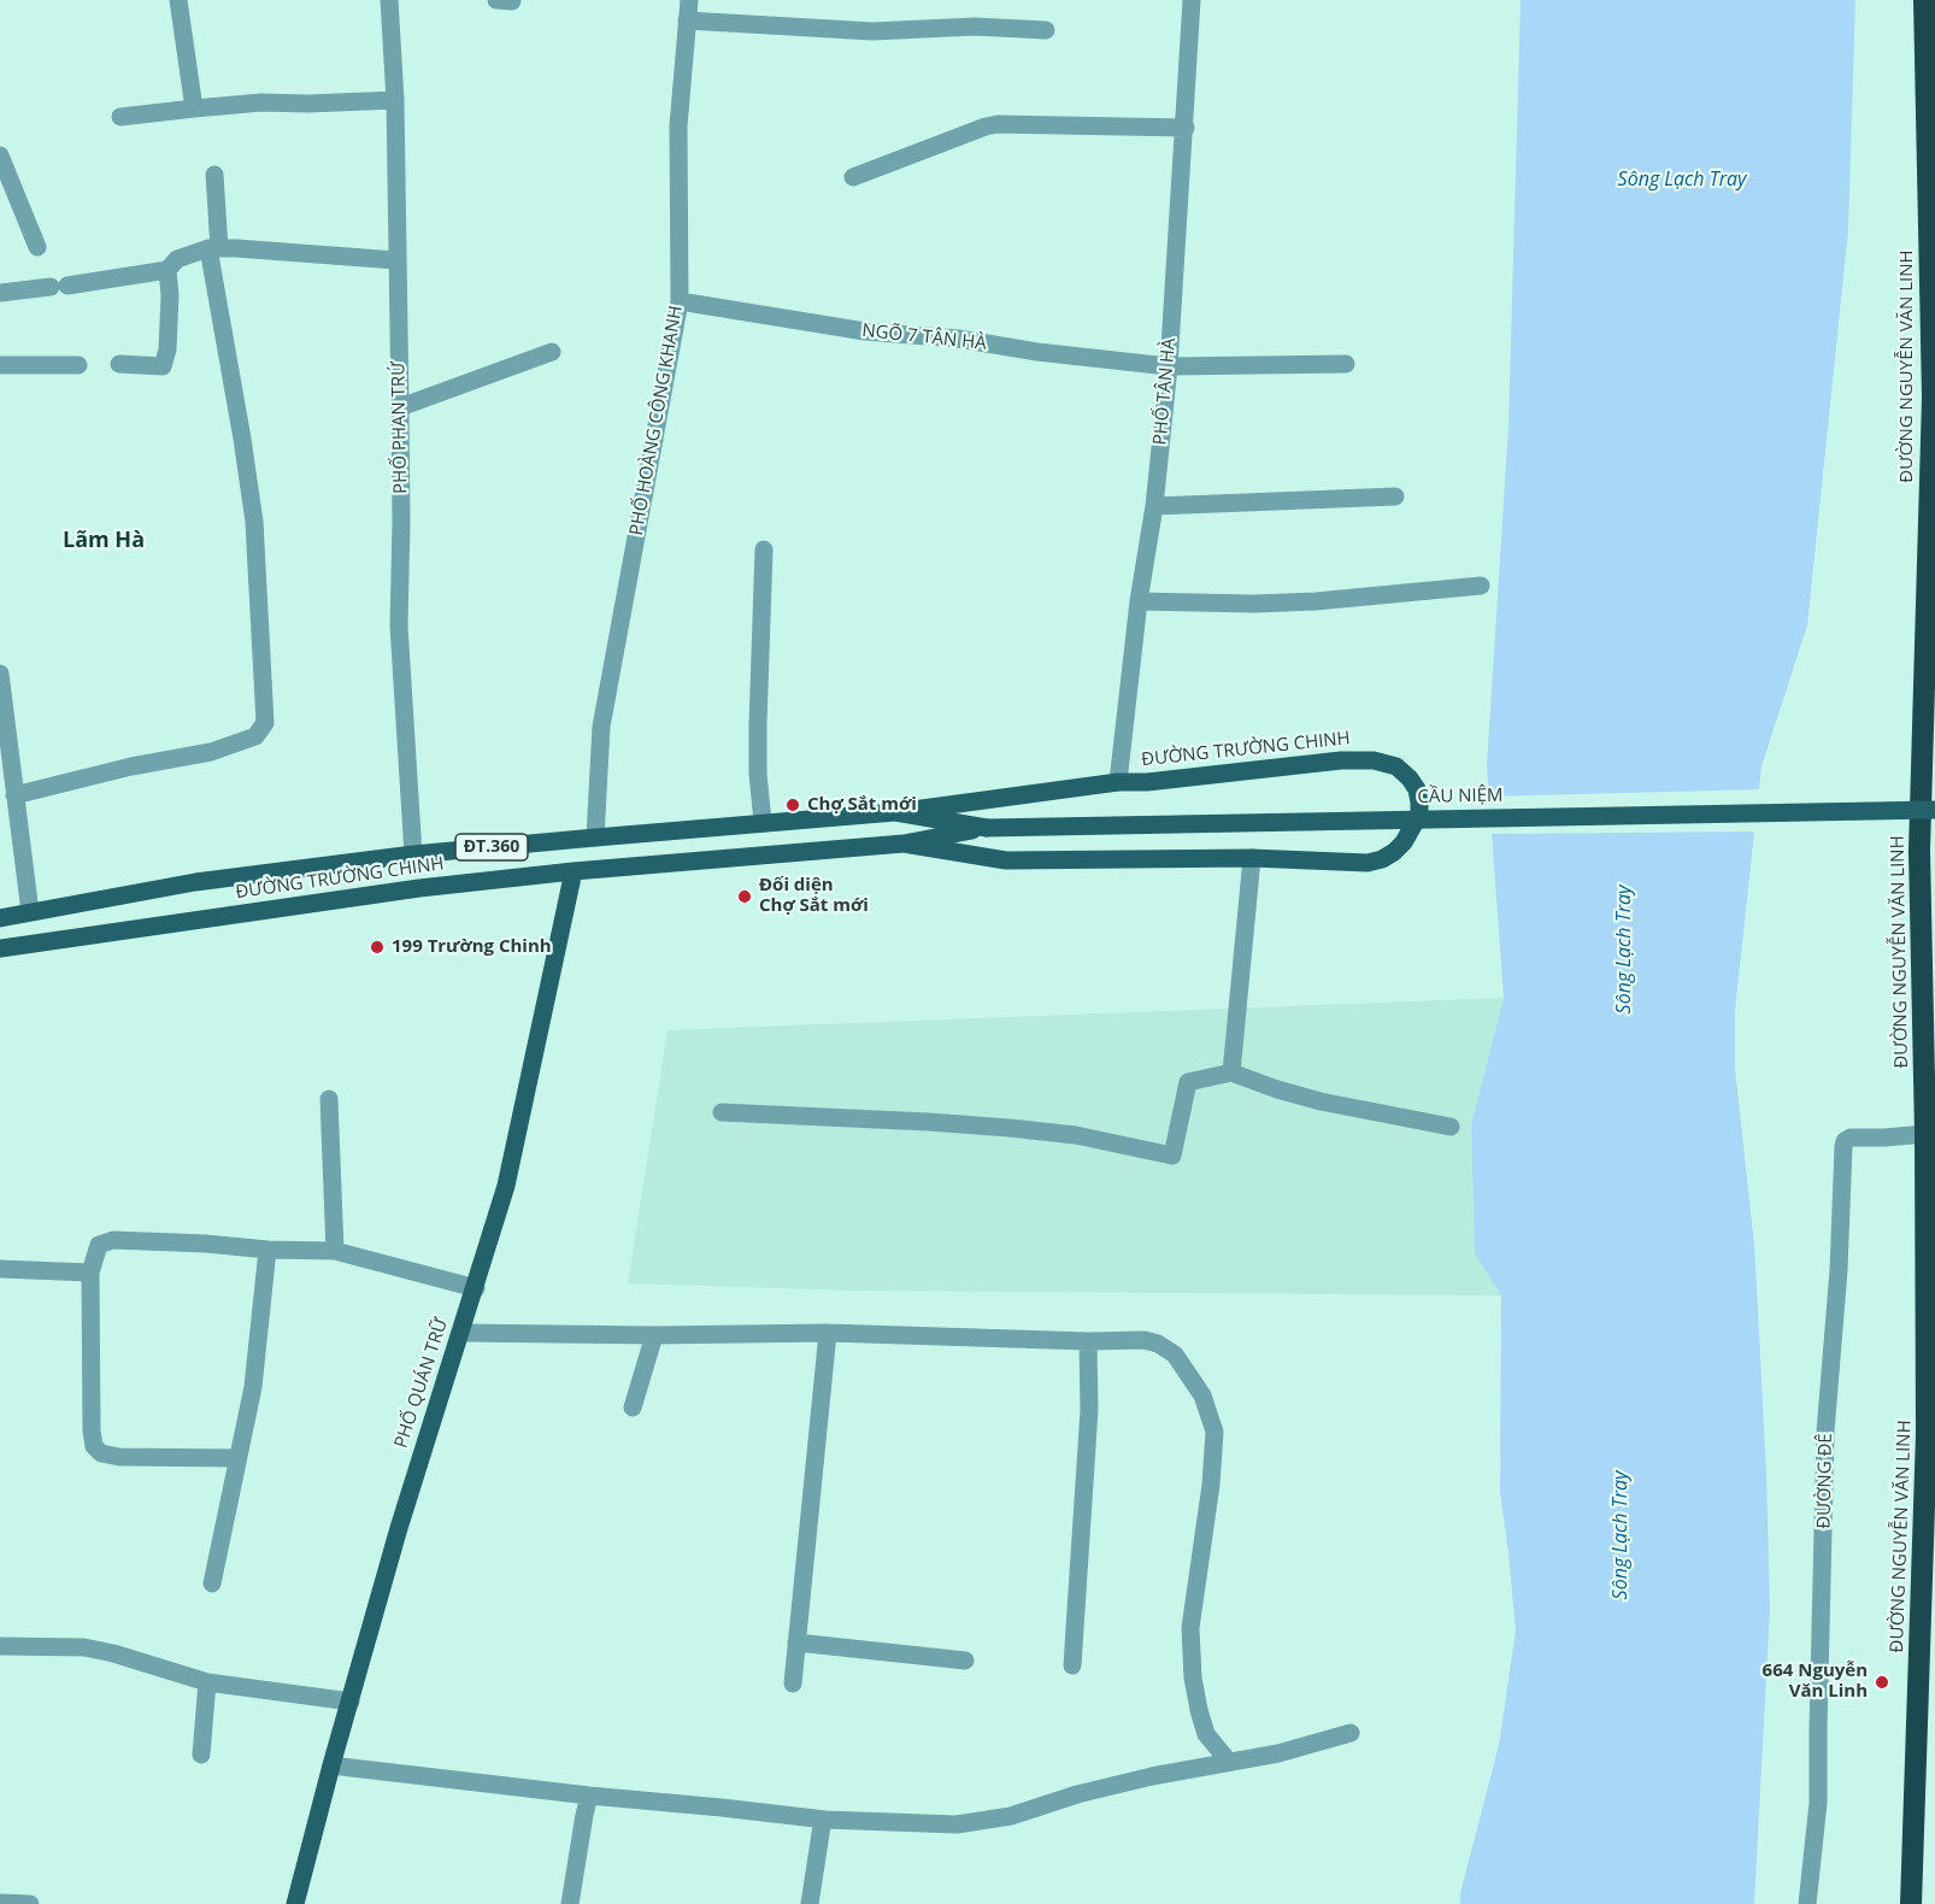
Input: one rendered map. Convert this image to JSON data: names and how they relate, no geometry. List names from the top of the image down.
{
  "streets": {
    "highway": ["ĐƯỜNG NGUYỄN VĂN LINH"],
    "main road": [
      "ĐƯỜNG TRƯỜNG CHINH",
      "CẦU NIỆM",
      "ĐT.360",
      "PHỐ QUÁN TRỮ"
    ],
    "street": [
      "NGÕ 7 TÂN HÀ",
      "PHỐ TÂN HÀ",
      "PHỐ HOÀNG CÔNG KHANH",
      "PHỐ PHAN TRỨ",
      "ĐƯỜNG ĐÊ"
    ]
  },
  "crossings": [
    ["NGÕ 7 TÂN HÀ", "PHỐ TÂN HÀ"],
    ["NGÕ 7 TÂN HÀ", "PHỐ HOÀNG CÔNG KHANH"],
    ["ĐƯỜNG NGUYỄN VĂN LINH", "ĐƯỜNG ĐÊ"],
    ["PHỐ TÂN HÀ", "ĐƯỜNG TRƯỜNG CHINH"],
    ["PHỐ HOÀNG CÔNG KHANH", "ĐƯỜNG TRƯỜNG CHINH"],
    ["PHỐ PHAN TRỨ", "ĐƯỜNG TRƯỜNG CHINH"],
    ["ĐƯỜNG TRƯỜNG CHINH", "CẦU NIỆM"],
    ["ĐƯỜNG TRƯỜNG CHINH", "PHỐ QUÁN TRỮ"]
  ],
  "districts": ["Lãm Hà"],
  "water": ["Sông Lạch Tray"],
  "places": [
    "Chợ Sắt mới",
    "Đối diện Chợ Sắt mới",
    "199 Trường Chinh",
    "664 Nguyễn Văn Linh"
  ]
}
